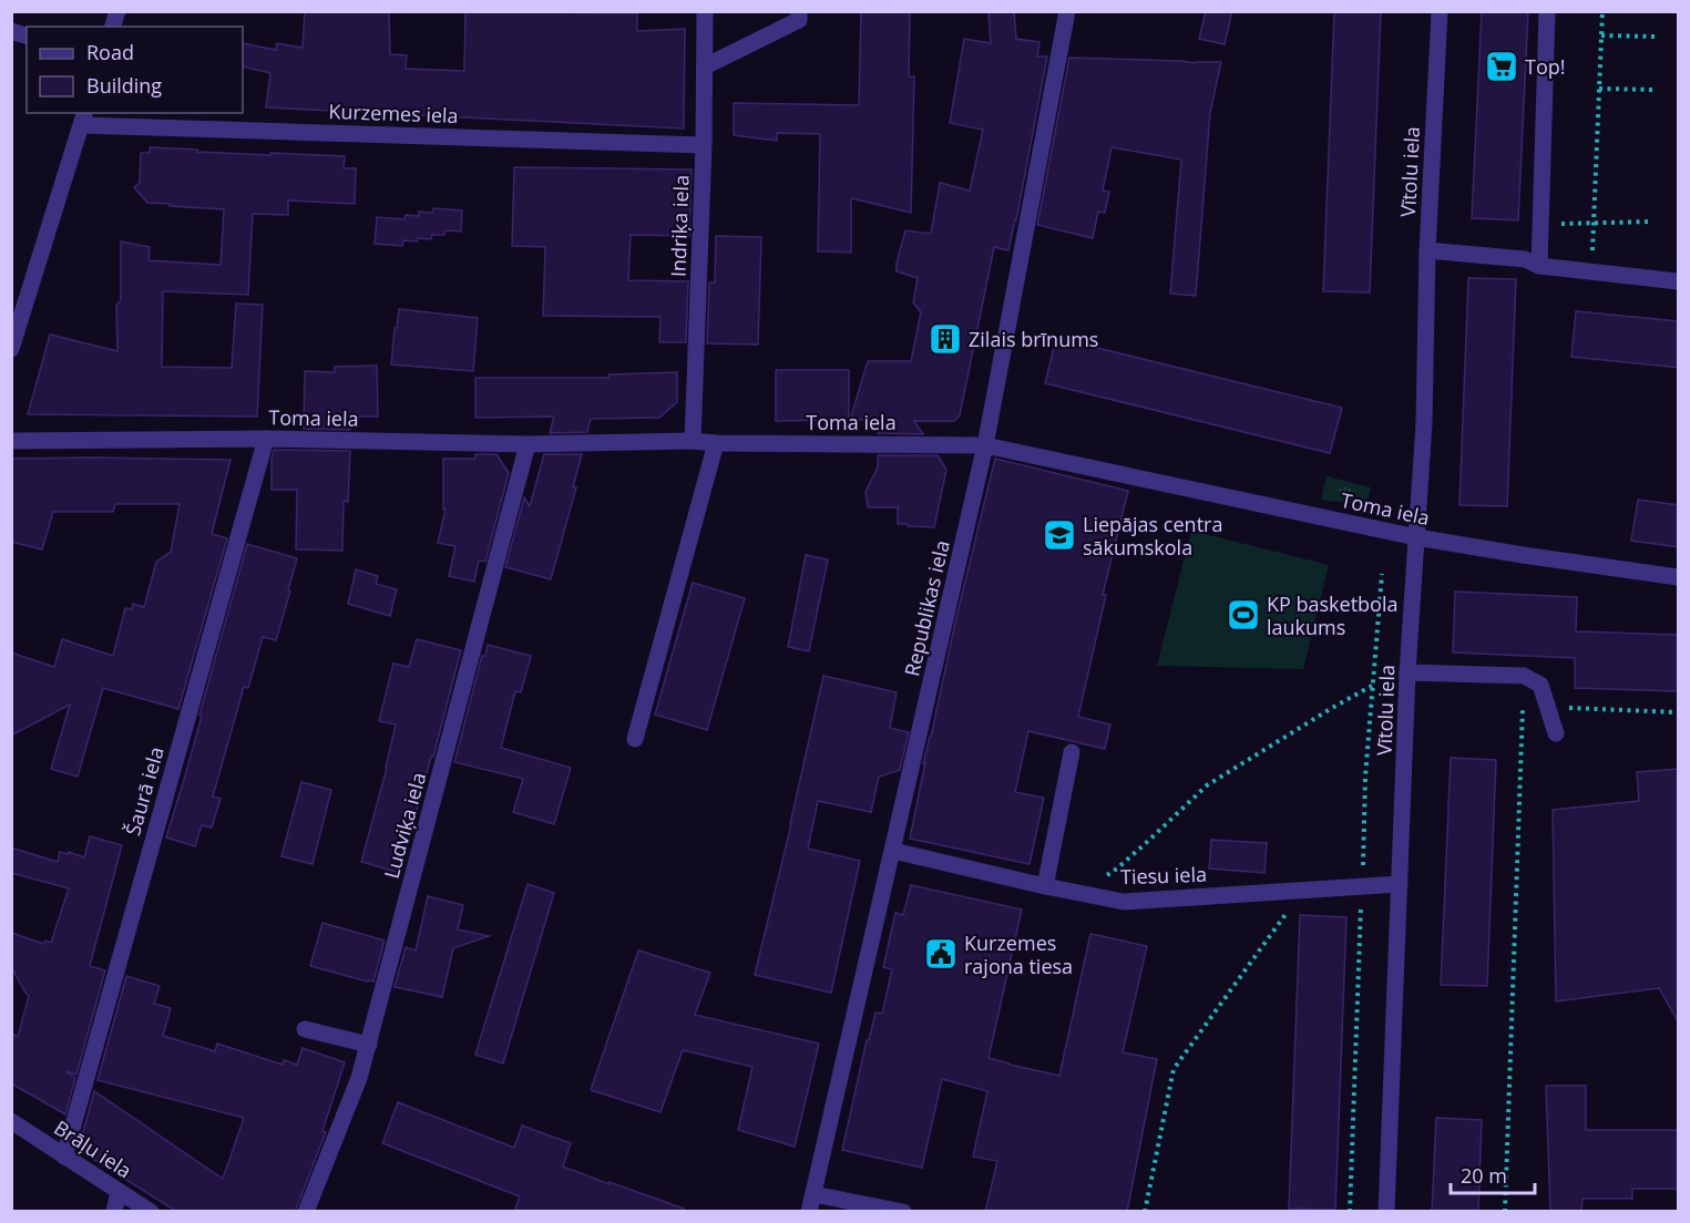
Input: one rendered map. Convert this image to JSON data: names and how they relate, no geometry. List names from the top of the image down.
{
  "streets": {
    "street": [
      "Kurzemes iela",
      "Vītolu iela",
      "Indriķa iela",
      "Toma iela",
      "Republikas iela",
      "Šaurā iela",
      "Ludviķa iela",
      "Tiesu iela",
      "Brāļu iela"
    ]
  },
  "crossings": [
    ["Kurzemes iela", "Indriķa iela"],
    ["Vītolu iela", "Toma iela"],
    ["Vītolu iela", "Tiesu iela"],
    ["Indriķa iela", "Toma iela"],
    ["Toma iela", "Republikas iela"],
    ["Toma iela", "Šaurā iela"],
    ["Toma iela", "Ludviķa iela"],
    ["Republikas iela", "Tiesu iela"],
    ["Šaurā iela", "Brāļu iela"]
  ],
  "places": {
    "supermarket": ["Top!"],
    "building": ["Zilais brīnums"],
    "school or university": ["Liepājas centra sākumskola"],
    "sports": ["KP basketbola laukums"],
    "public building": ["Kurzemes rajona tiesa"]
  },
  "legend": ["Road", "Building"],
  "scale_bar": "20 m"
}
